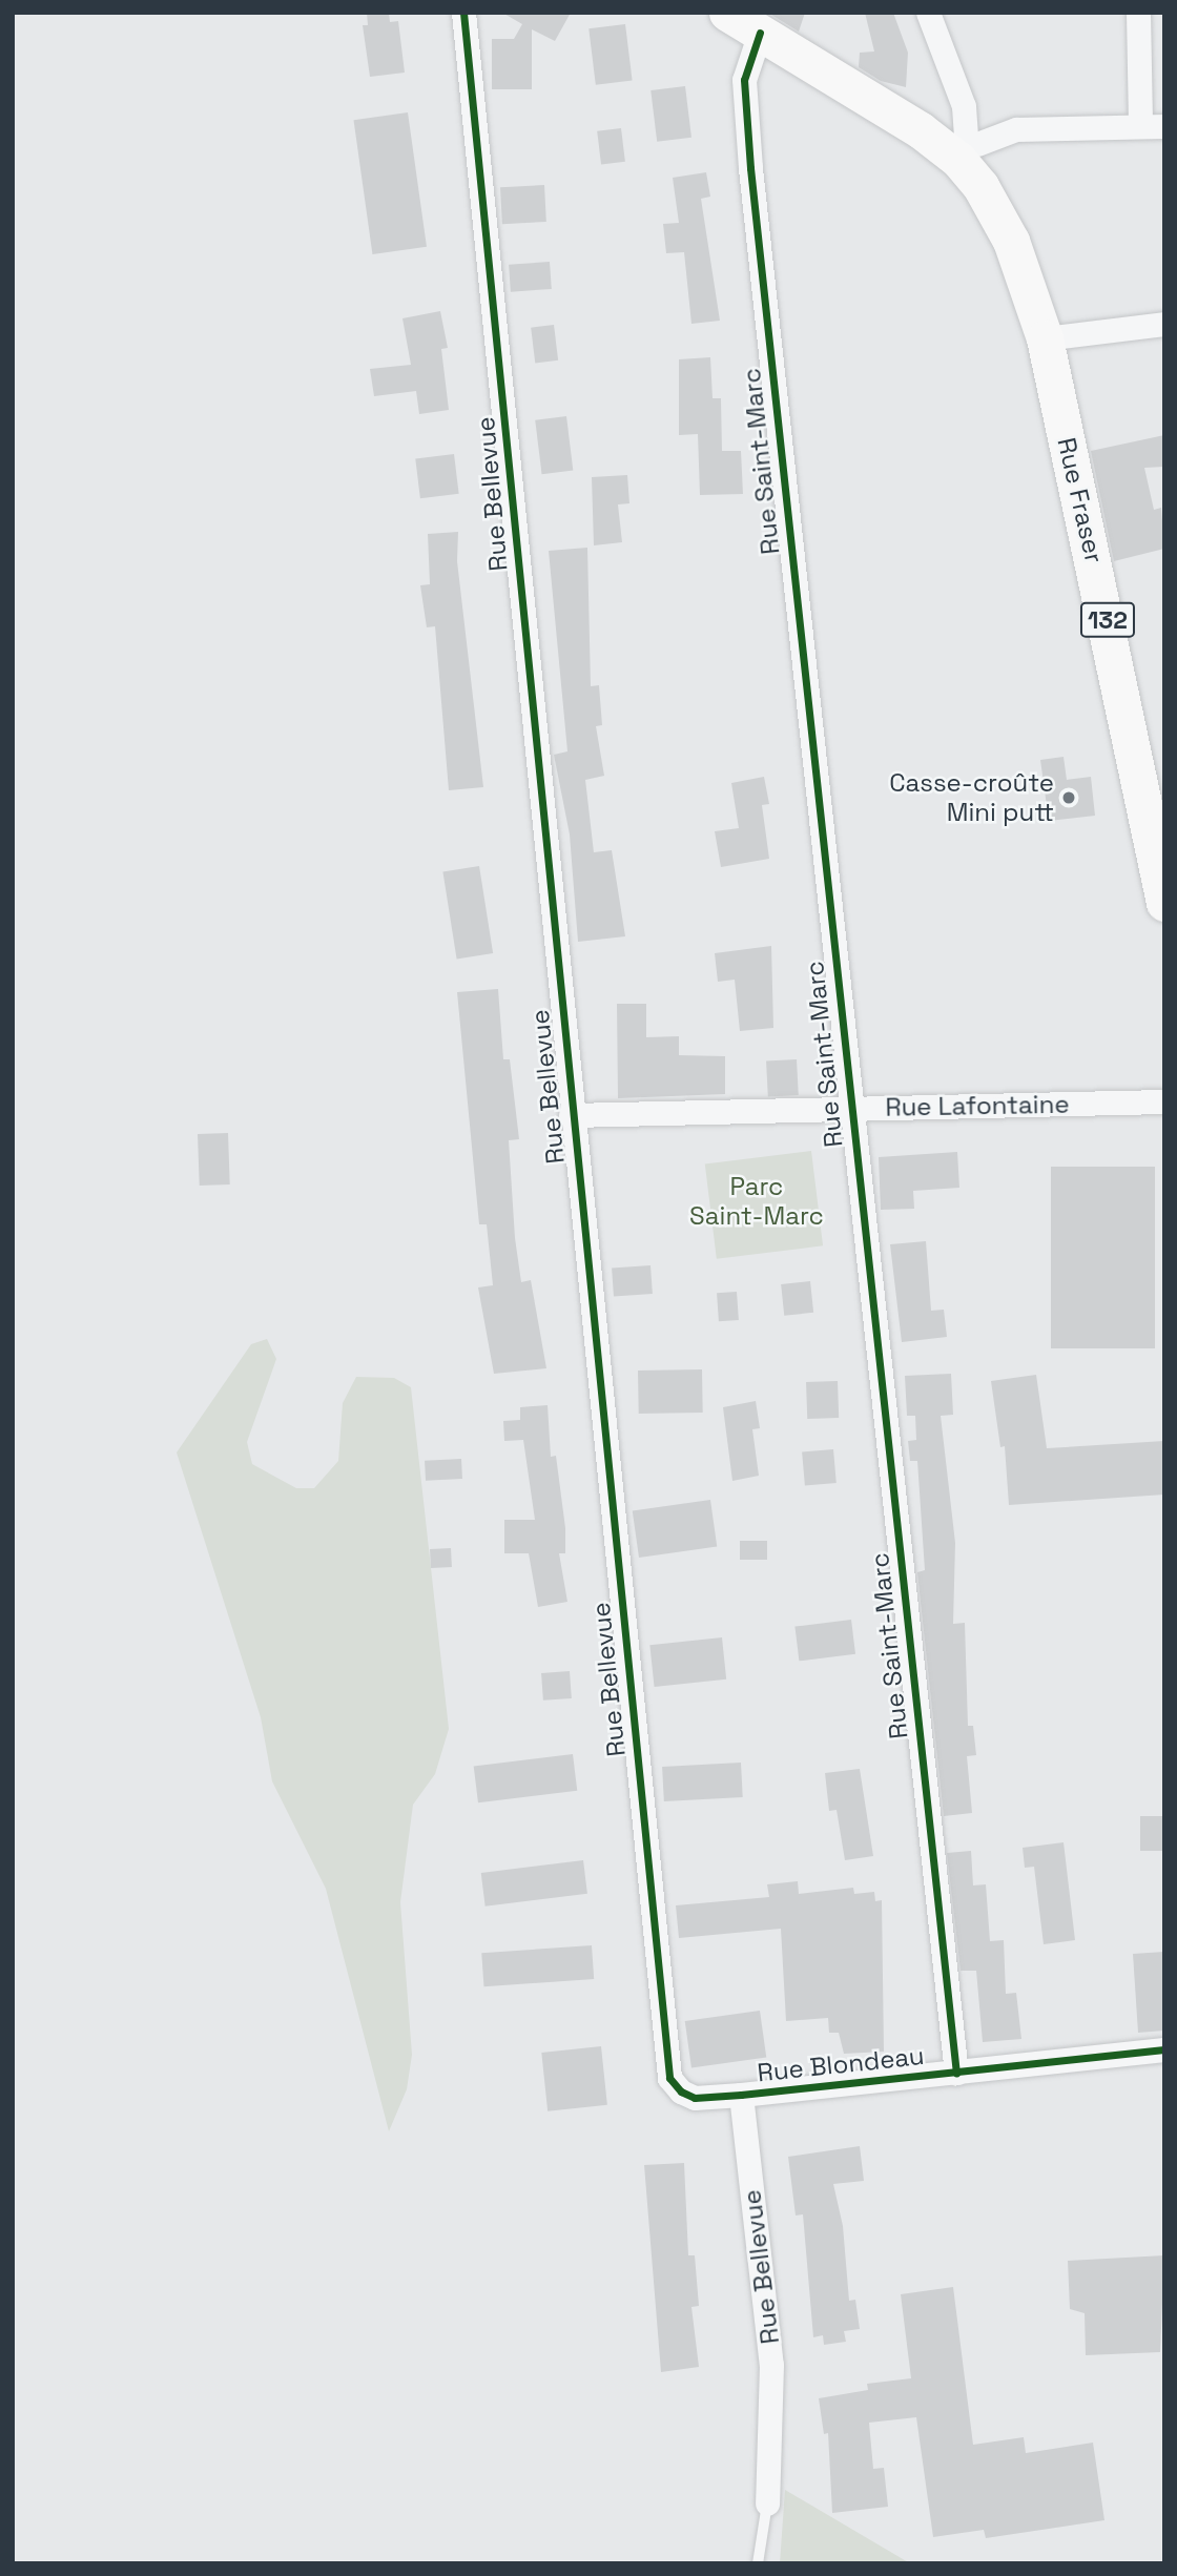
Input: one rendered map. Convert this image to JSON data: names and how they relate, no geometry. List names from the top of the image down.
{
  "streets": {
    "main road": ["Rue Fraser", "132"],
    "street": [
      "Rue Saint-Marc",
      "Rue Bellevue",
      "Rue Lafontaine",
      "Rue Blondeau"
    ]
  },
  "crossings": [
    ["Rue Saint-Marc", "132"],
    ["Rue Saint-Marc", "Rue Lafontaine"],
    ["Rue Saint-Marc", "Rue Blondeau"],
    ["Rue Bellevue", "Rue Lafontaine"],
    ["Rue Bellevue", "Rue Blondeau"],
    ["Rue Fraser", "132"]
  ],
  "parks": ["Parc Saint-Marc"],
  "places": ["Casse-croûte Mini putt"]
}
